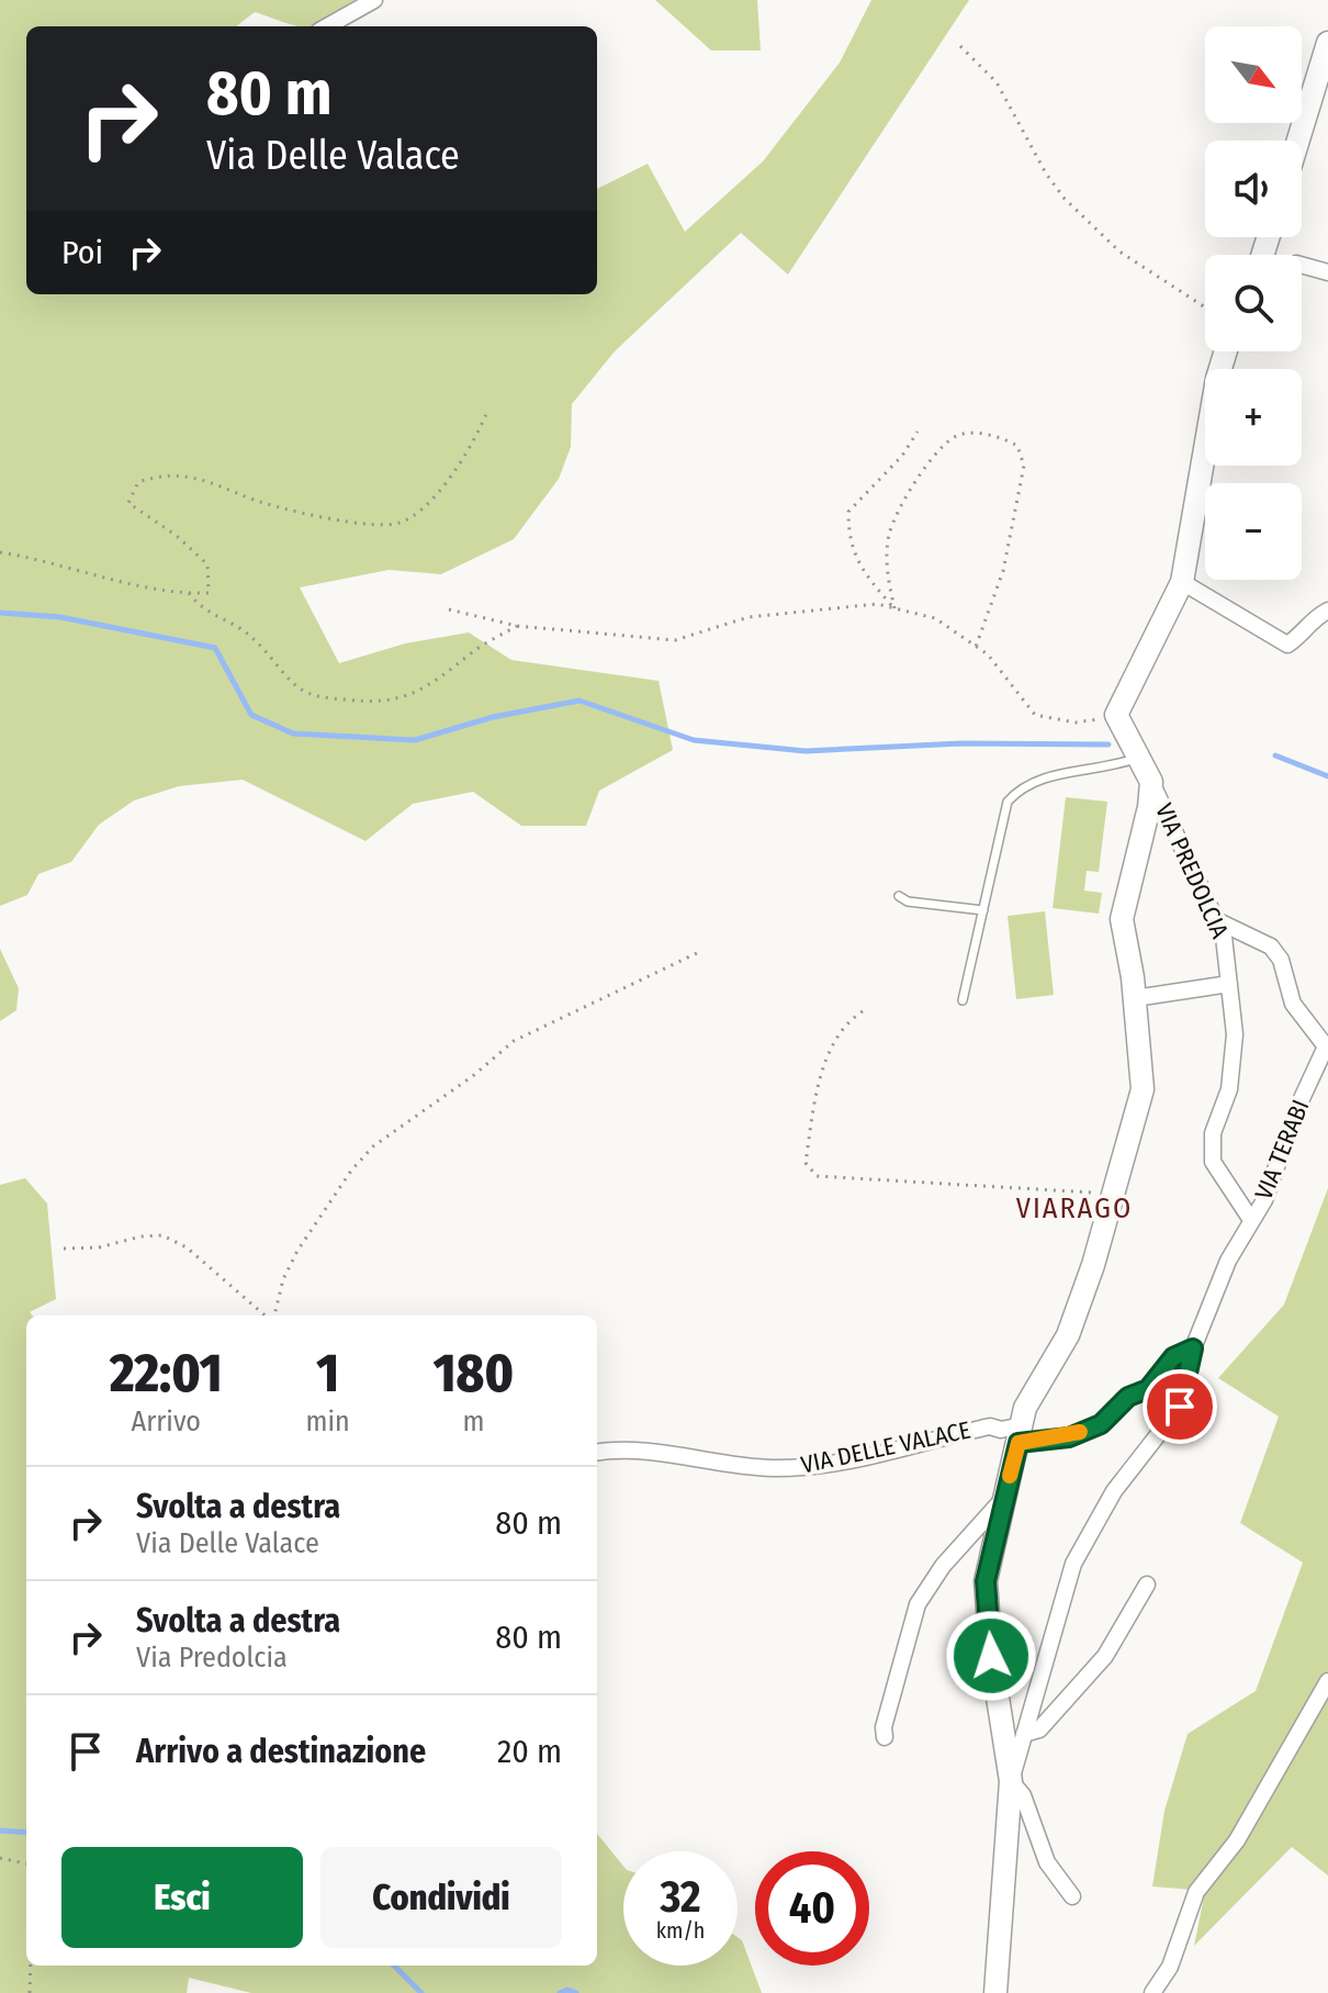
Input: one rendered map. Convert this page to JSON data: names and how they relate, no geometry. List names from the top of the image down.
{
  "streets": {
    "street": ["VIA PREDOLCIA", "VIA TERABI", "VIA DELLE VALACE"]
  },
  "crossings": [
    ["VIA PREDOLCIA", "VIA TERABI"]
  ],
  "districts": ["VIARAGO"],
  "north": "bottom right",
  "page": {
    "map_buttons": ["+", "−"],
    "turn": ["80 m", "Via Delle Valace"],
    "then": "Poi",
    "eta": [
      "22:01",
      "Arrivo",
      "1",
      "min",
      "180",
      "m"
    ],
    "list": [
      {
        "name": "Svolta a destra",
        "note": "Via Delle Valace",
        "value": "80 m"
      },
      {
        "name": "Svolta a destra",
        "note": "Via Predolcia",
        "value": "80 m"
      },
      {
        "name": "Arrivo a destinazione",
        "value": "20 m"
      }
    ],
    "buttons": ["Esci", "Condividi"],
    "speed": "32 km/h",
    "limit": "40"
  }
}
